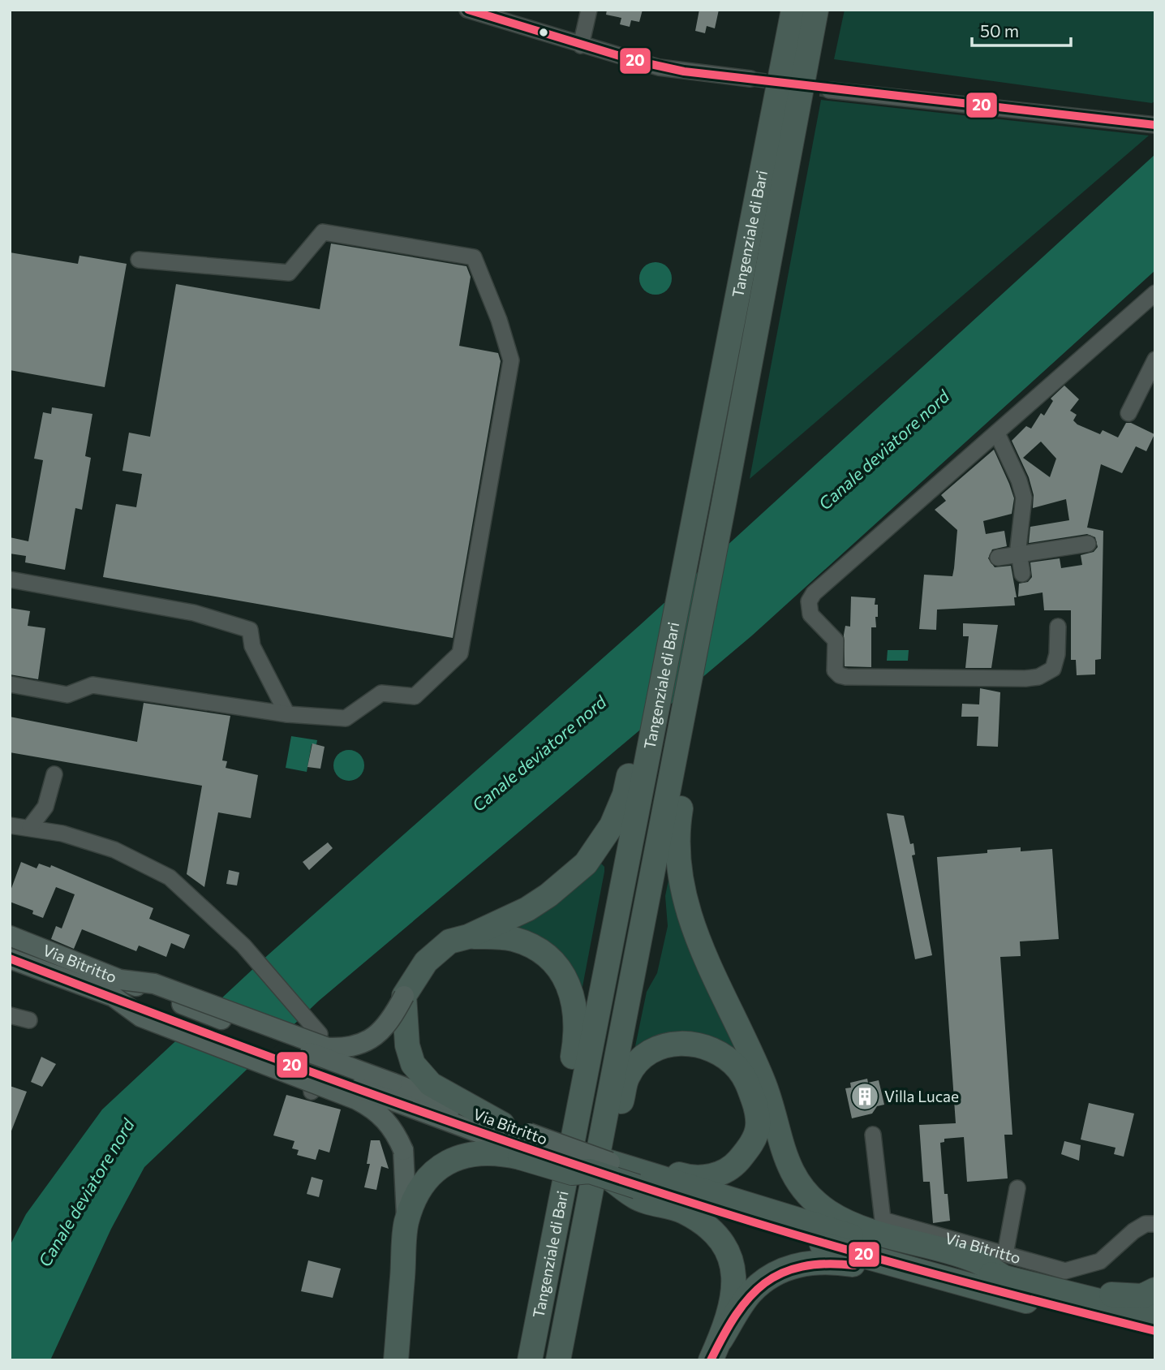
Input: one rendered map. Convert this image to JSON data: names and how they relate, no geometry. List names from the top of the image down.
{
  "streets": {
    "highway": ["Tangenziale di Bari", "Via Bitritto"]
  },
  "crossings": [
    ["Tangenziale di Bari", "Via Bitritto"]
  ],
  "water": ["Canale deviatore nord"],
  "places": {
    "building": ["Villa Lucae"]
  },
  "lines": ["transit line 20"],
  "scale_bar": "50 m"
}
